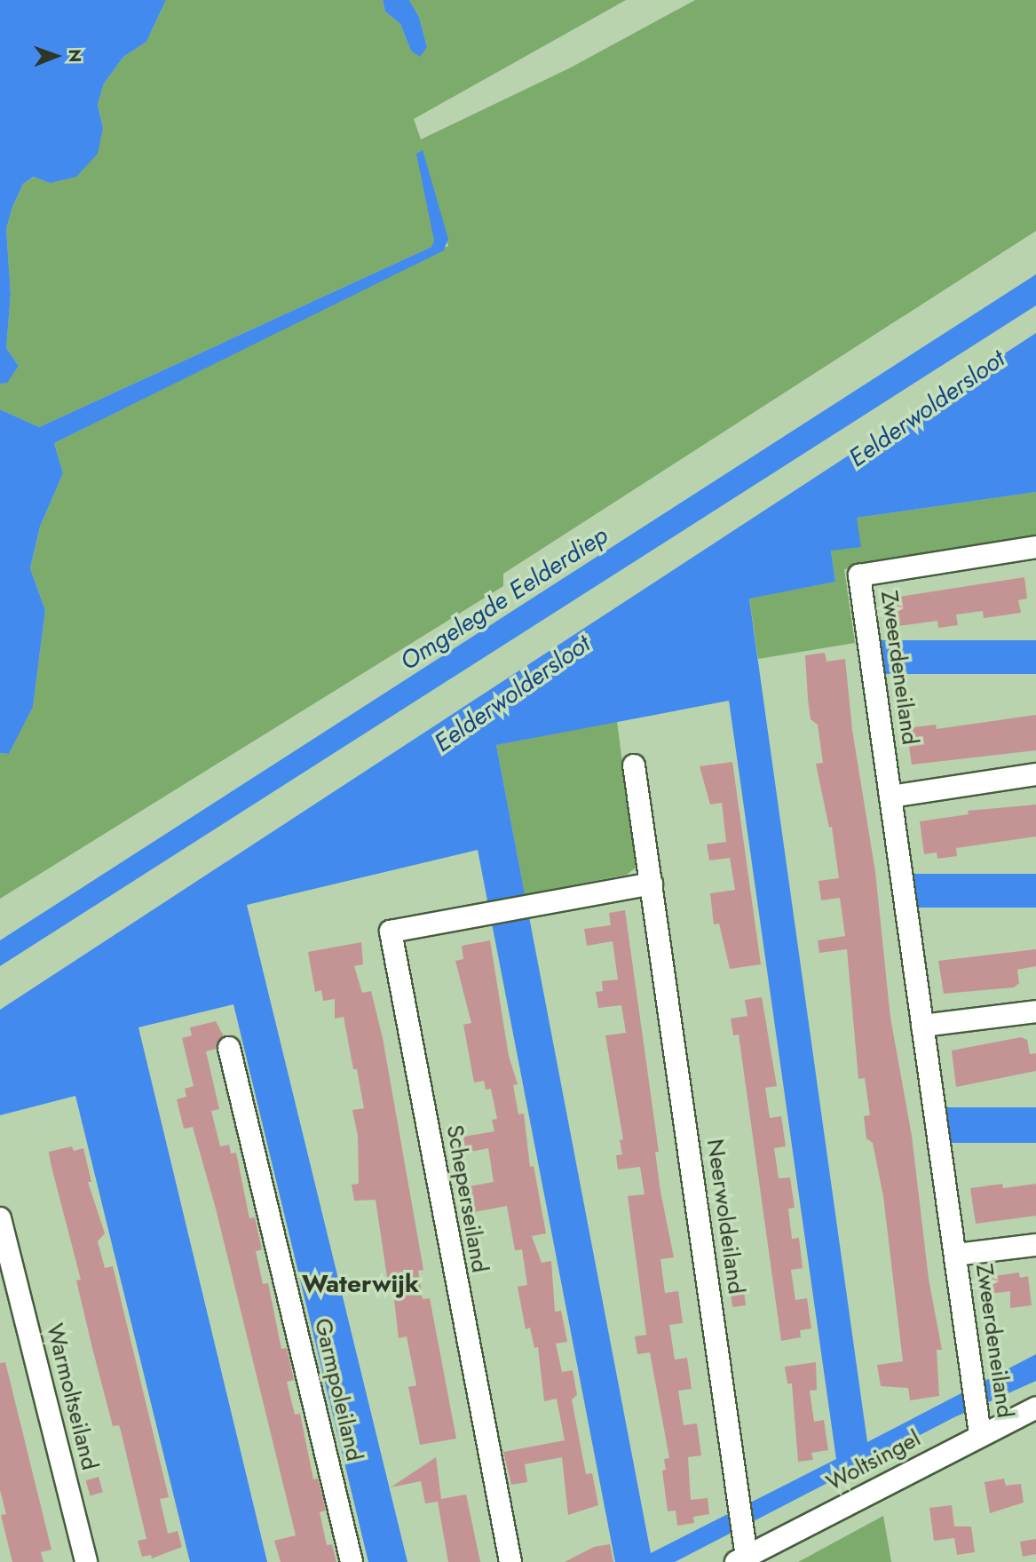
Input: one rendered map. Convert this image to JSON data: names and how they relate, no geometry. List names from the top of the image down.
{
  "streets": {
    "street": [
      "Zweerdeneiland",
      "Scheperseiland",
      "Neerwoldeiland",
      "Garmpoleiland",
      "Warmoltseiland",
      "Woltsingel"
    ]
  },
  "crossings": [
    ["Zweerdeneiland", "Woltsingel"],
    ["Scheperseiland", "Neerwoldeiland"],
    ["Neerwoldeiland", "Woltsingel"]
  ],
  "districts": ["Waterwijk"],
  "water": ["Eelderwoldersloot", "Omgelegde Eelderdiep"],
  "north": "right"
}
